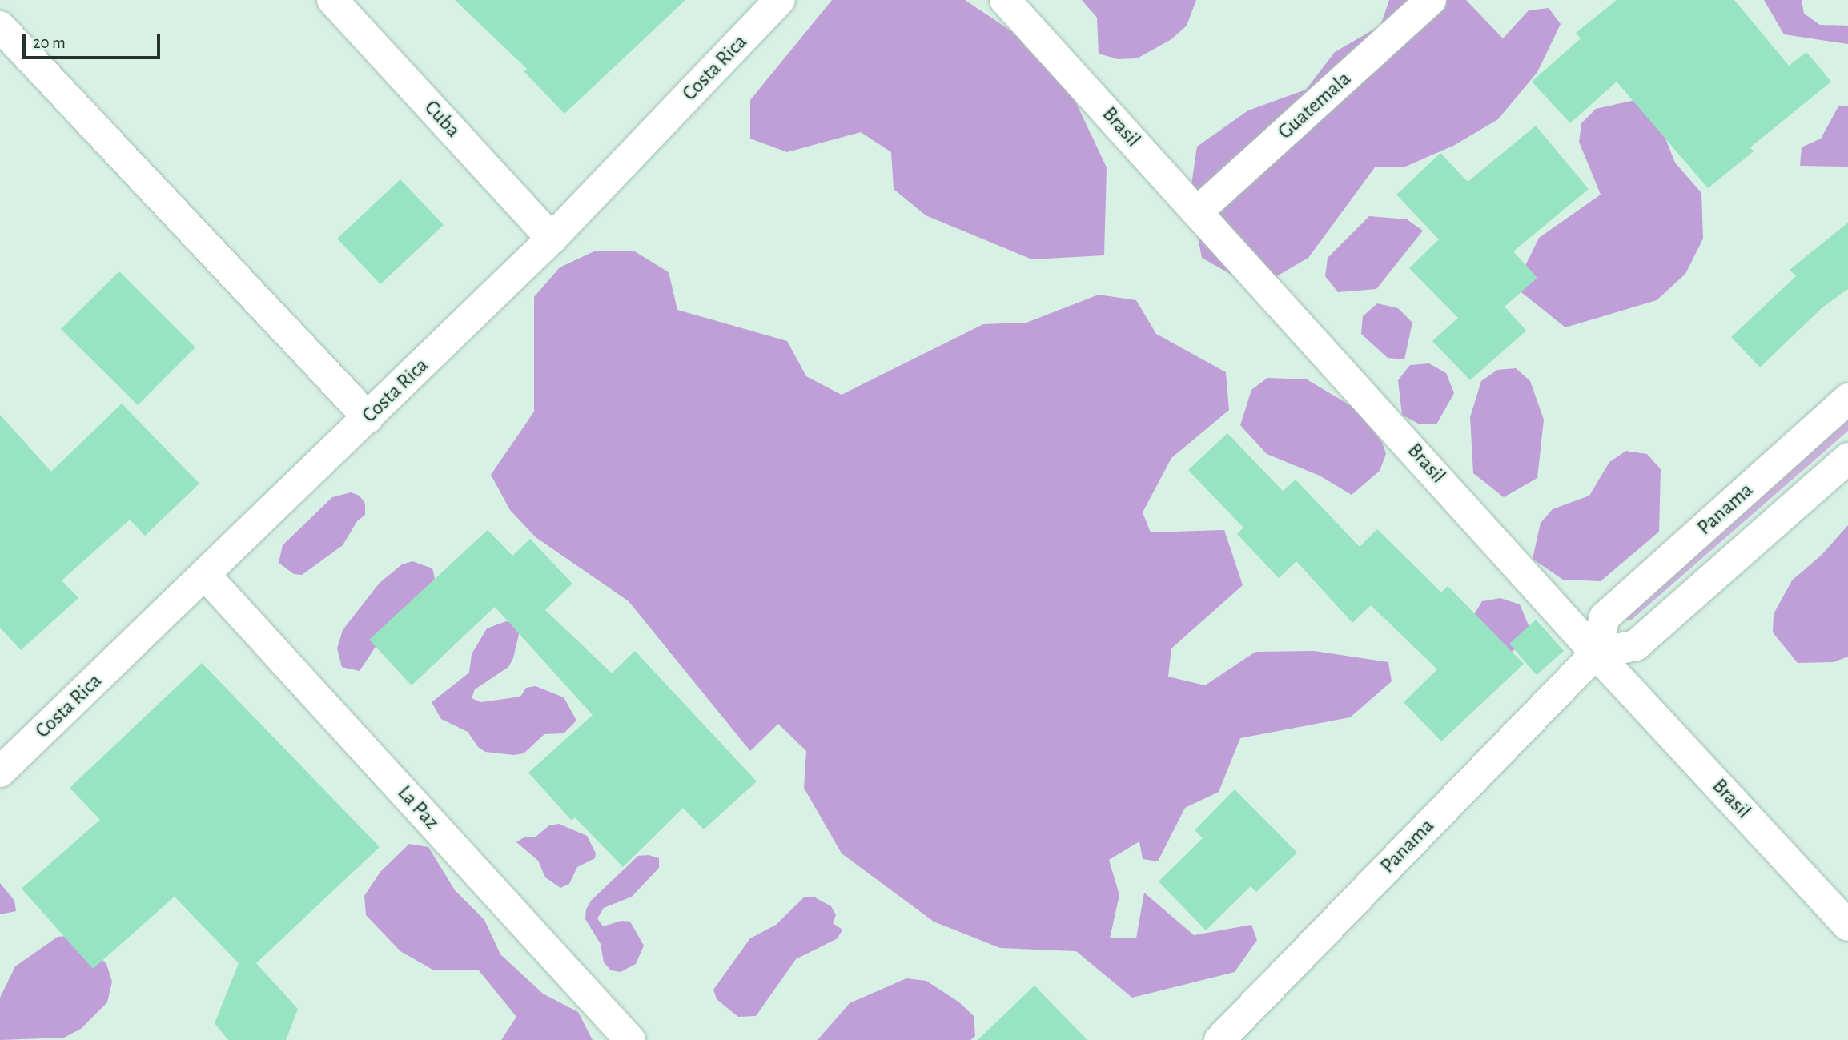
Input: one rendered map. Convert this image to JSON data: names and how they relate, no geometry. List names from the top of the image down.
{
  "streets": {
    "street": [
      "Costa Rica",
      "Guatemala",
      "Cuba",
      "Brasil",
      "Panama",
      "La Paz"
    ]
  },
  "crossings": [
    ["Costa Rica", "Cuba"],
    ["Costa Rica", "La Paz"],
    ["Guatemala", "Brasil"],
    ["Brasil", "Panama"]
  ],
  "scale_bar": "20 m"
}
